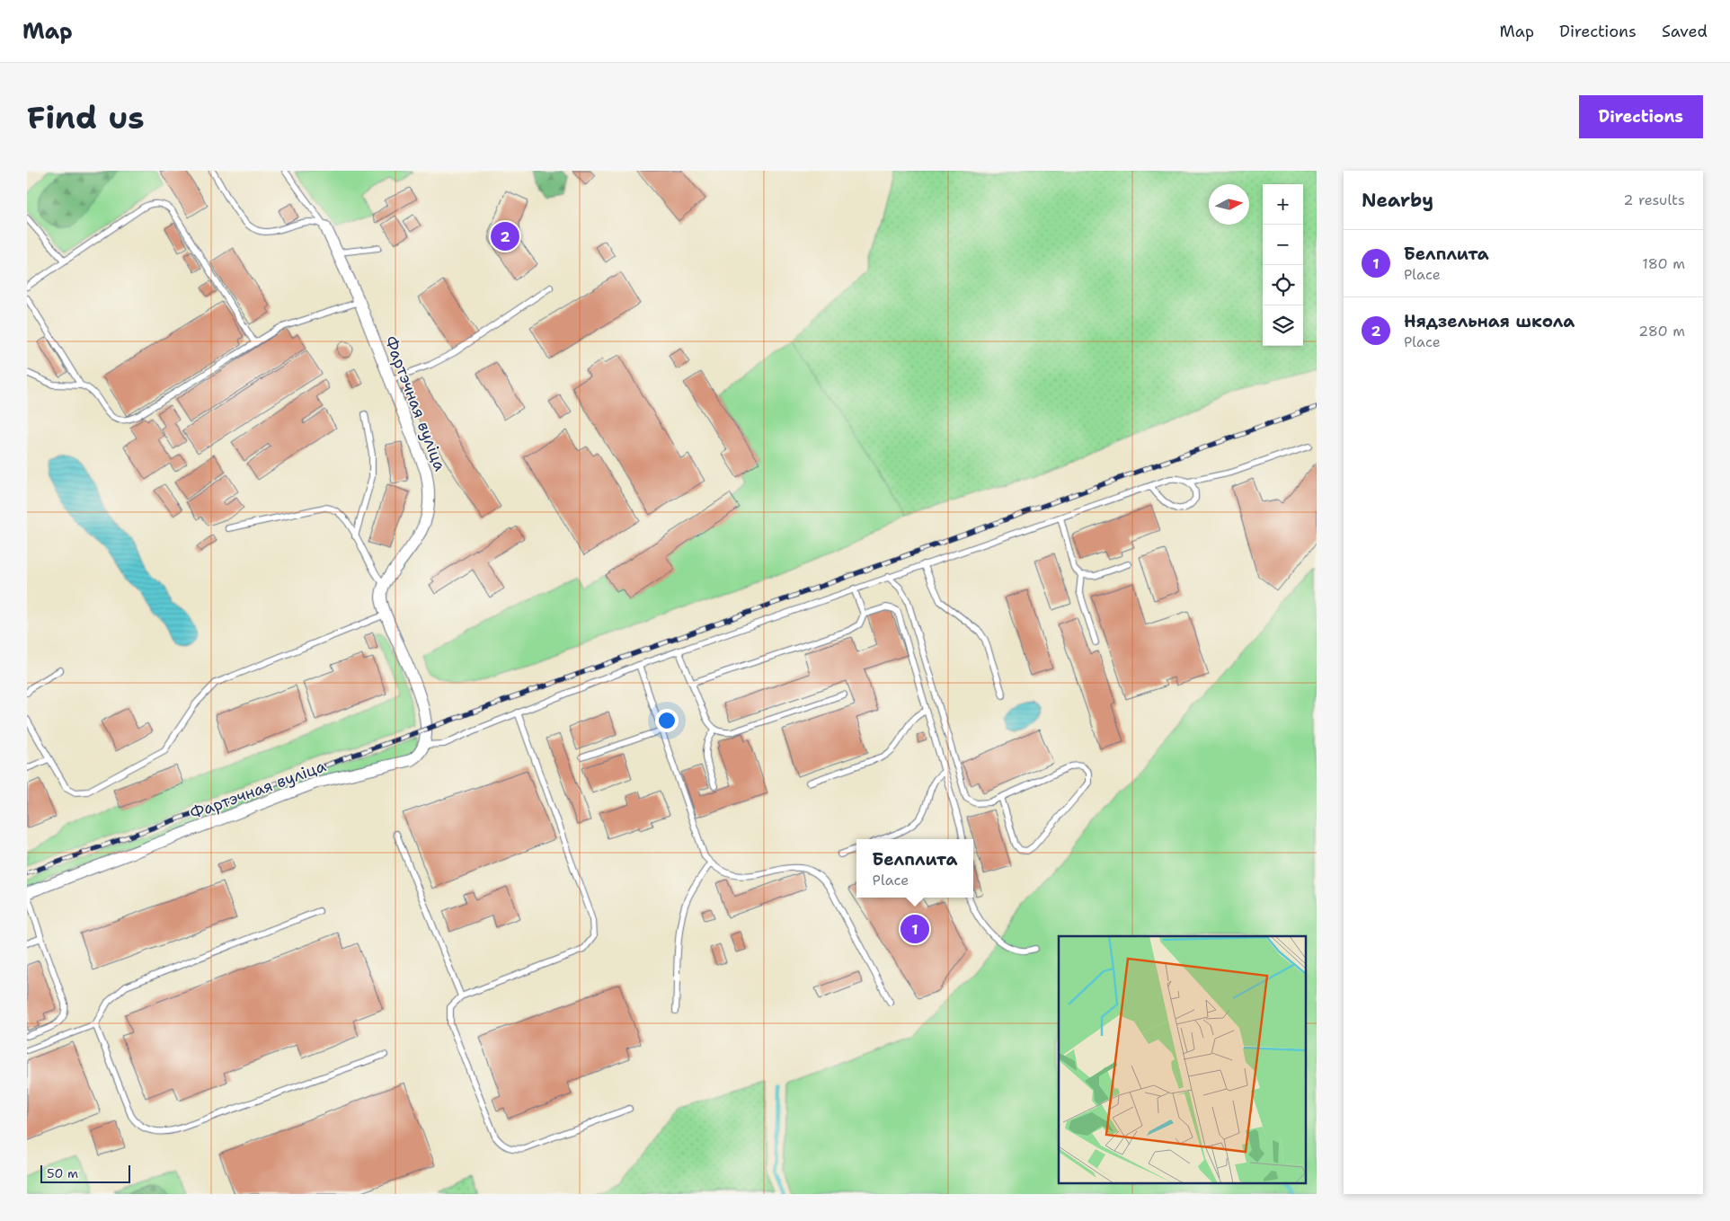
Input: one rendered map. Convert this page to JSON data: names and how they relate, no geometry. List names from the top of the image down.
{
  "streets": {
    "street": ["Фартэчная вуліца"]
  },
  "scale_bar": "50 m",
  "north": "right",
  "page": {
    "header": "Map",
    "nav": ["Map", "Directions", "Saved"],
    "buttons": "Directions",
    "title": "Find us",
    "heading": ["Nearby", "2 results"],
    "map_buttons": ["+", "−"],
    "pins": ["2", "1"],
    "list": [
      {
        "mark": "1",
        "name": "Белплита",
        "note": "Place",
        "value": "180 m"
      },
      {
        "mark": "2",
        "name": "Нядзельная школа",
        "note": "Place",
        "value": "280 m"
      }
    ],
    "popup": ["Белплита", "Place"],
    "scale": "50 m"
  }
}
